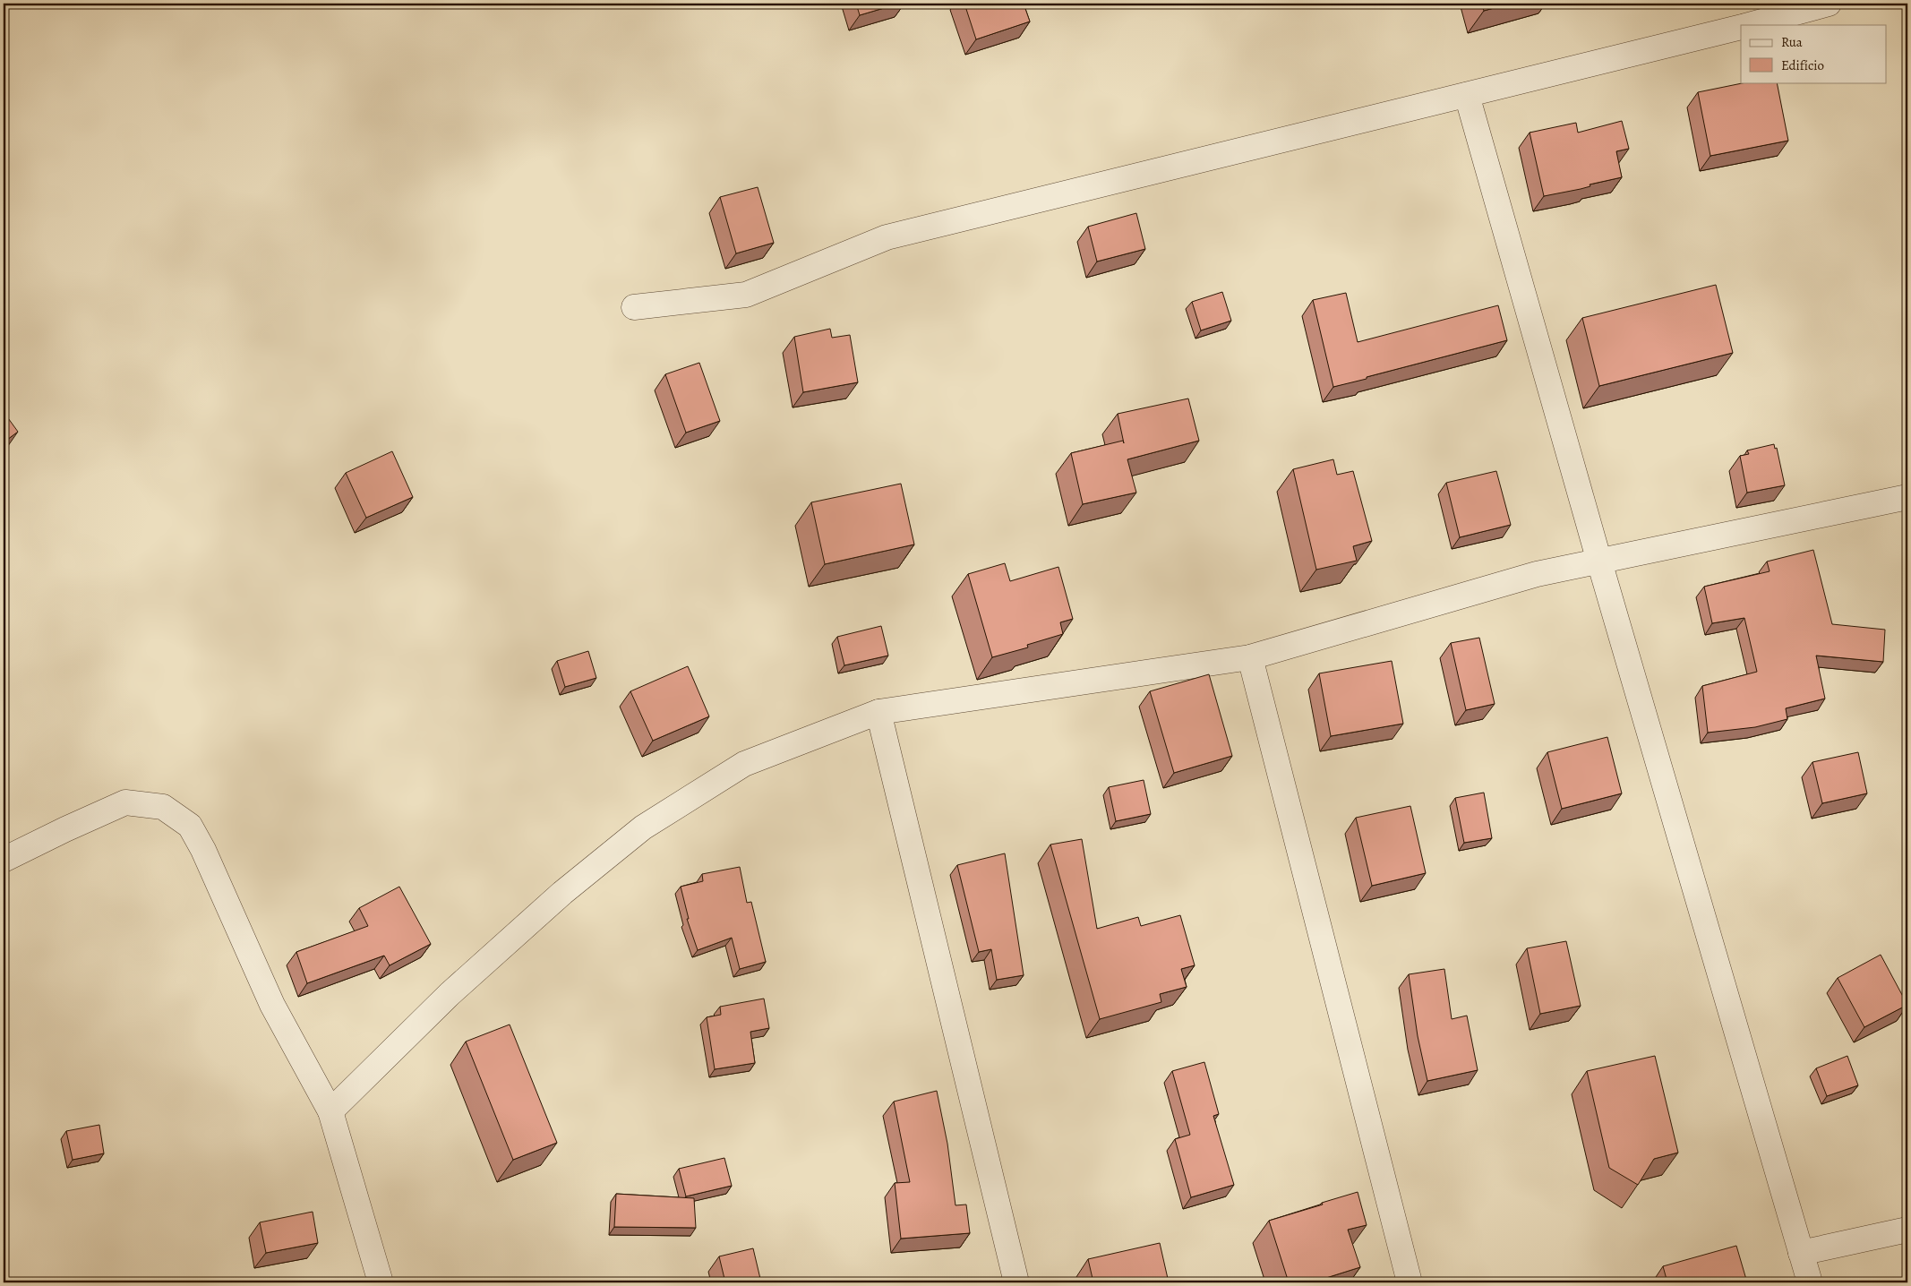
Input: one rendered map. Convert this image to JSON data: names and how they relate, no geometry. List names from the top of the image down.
{
  "legend": ["Rua", "Edifício"]
}
